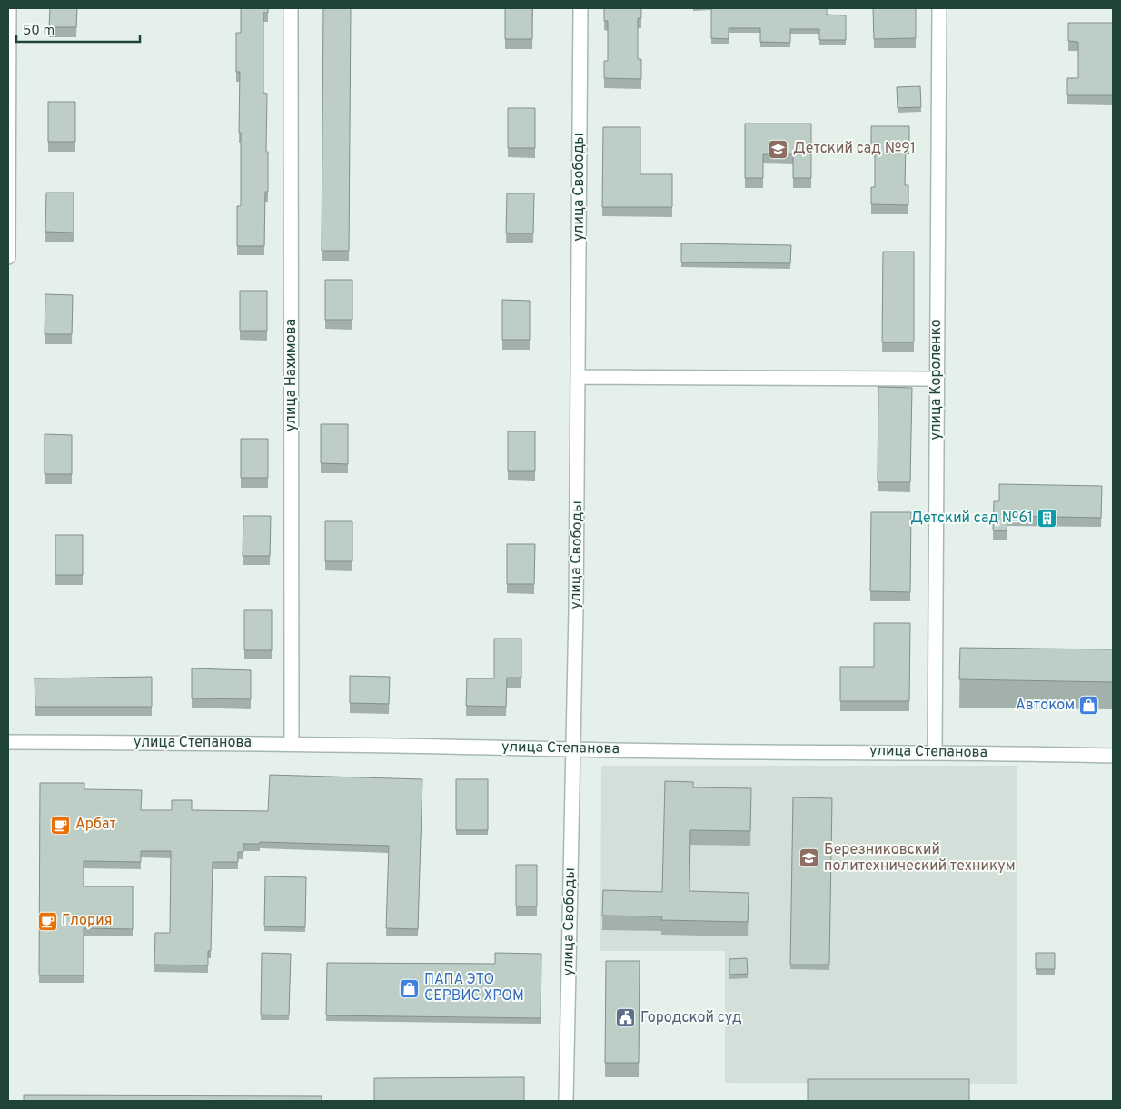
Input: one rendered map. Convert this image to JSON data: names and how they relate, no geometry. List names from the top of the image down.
{
  "streets": {
    "street": [
      "улица Свободы",
      "улица Нахимова",
      "улица Короленко",
      "улица Степанова"
    ]
  },
  "crossings": [
    ["улица Свободы", "улица Степанова"],
    ["улица Нахимова", "улица Степанова"],
    ["улица Короленко", "улица Степанова"]
  ],
  "places": {
    "school or university": ["Детский сад №91", "Березниковский политехнический техникум"],
    "building": ["Детский сад №61"],
    "shop": ["Автоком", "ПАПА ЭТО СЕРВИС ХРОМ"],
    "cafe": ["Арбат", "Глория"],
    "public building": ["Городской суд"]
  },
  "scale_bar": "50 m"
}
